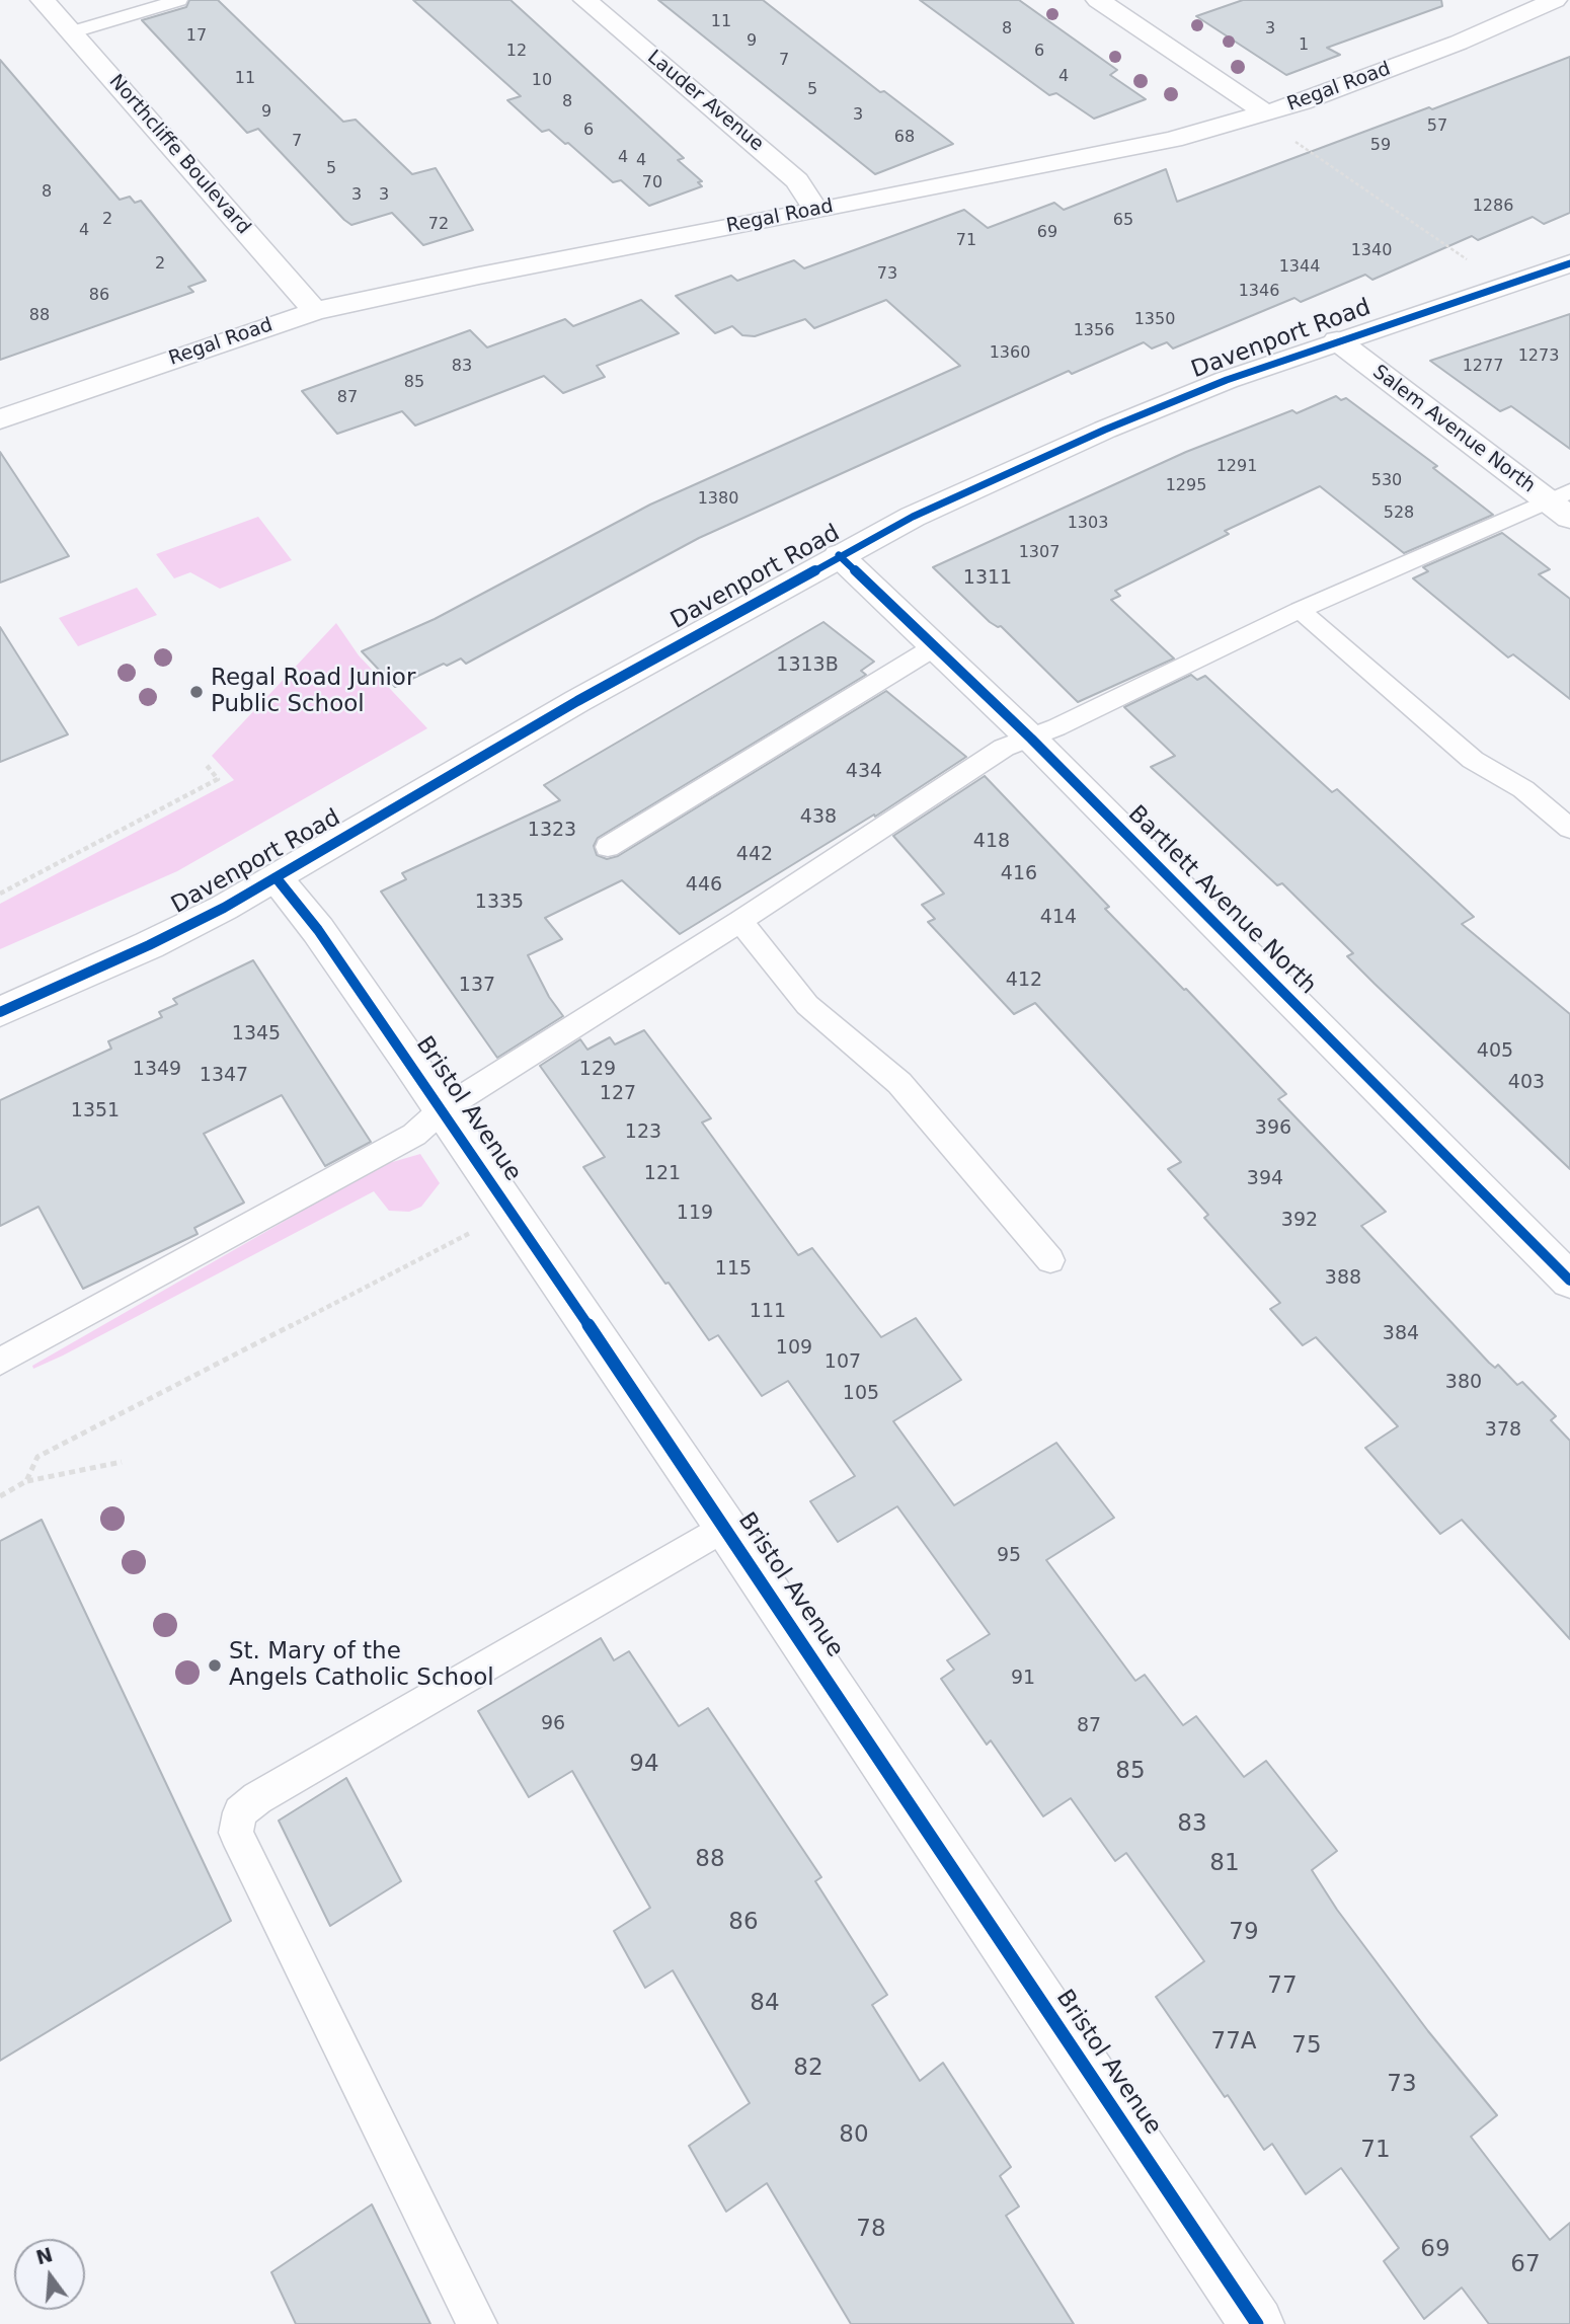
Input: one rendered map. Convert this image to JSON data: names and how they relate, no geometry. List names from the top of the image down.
{
  "streets": {
    "street": [
      "Regal Road",
      "Lauder Avenue",
      "Northcliffe Boulevard",
      "Davenport Road",
      "Salem Avenue North",
      "Bartlett Avenue North",
      "Bristol Avenue"
    ]
  },
  "crossings": [
    ["Regal Road", "Lauder Avenue"],
    ["Regal Road", "Northcliffe Boulevard"],
    ["Davenport Road", "Salem Avenue North"],
    ["Davenport Road", "Bartlett Avenue North"],
    ["Davenport Road", "Bristol Avenue"]
  ],
  "places": ["Regal Road Junior Public School", "St. Mary of the Angels Catholic School"],
  "house_numbers": [
    "11",
    "8",
    "3",
    "17",
    "9",
    "1",
    "12",
    "6",
    "7",
    "4",
    "11",
    "10",
    "5",
    "8",
    "9",
    "3",
    "57",
    "6",
    "68",
    "7",
    "59",
    "4",
    "4",
    "5",
    "70",
    "8",
    "3",
    "3",
    "1286",
    "2",
    "65",
    "72",
    "4",
    "69",
    "71",
    "1340",
    "2",
    "1344",
    "73",
    "1346",
    "86",
    "88",
    "1350",
    "1356",
    "1360",
    "1273",
    "83",
    "1277",
    "85",
    "87",
    "1291",
    "530",
    "1295",
    "1380",
    "528",
    "1303",
    "1307",
    "1311",
    "1313B",
    "434",
    "438",
    "1323",
    "418",
    "442",
    "416",
    "446",
    "1335",
    "414",
    "412",
    "137",
    "1345",
    "405",
    "1349",
    "129",
    "1347",
    "403",
    "127",
    "1351",
    "396",
    "123",
    "121",
    "394",
    "119",
    "392",
    "115",
    "388",
    "111",
    "384",
    "109",
    "107",
    "380",
    "105",
    "378",
    "95",
    "91",
    "96",
    "87",
    "94",
    "85",
    "83",
    "88",
    "81",
    "86",
    "79",
    "77",
    "84",
    "77A",
    "75",
    "82",
    "73",
    "80",
    "71",
    "78",
    "69",
    "67"
  ],
  "north": "top"
}
